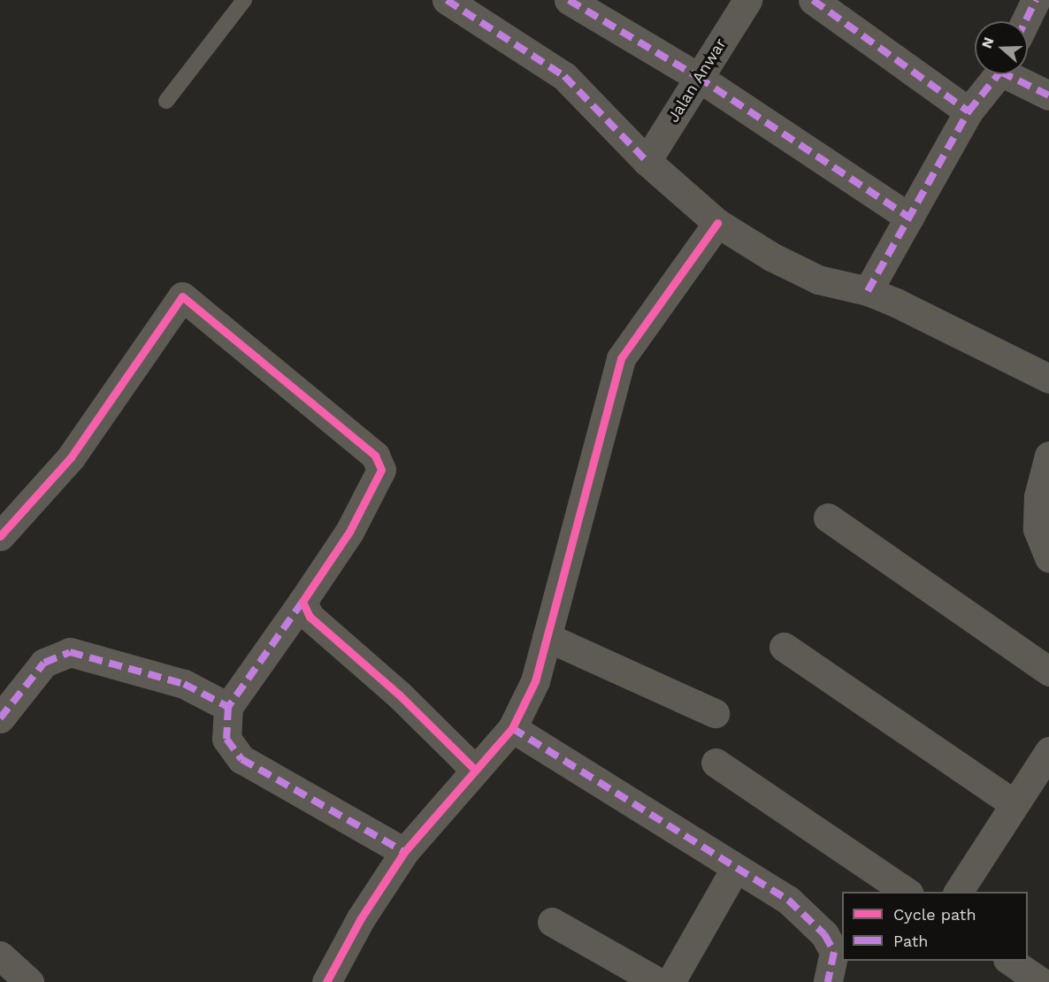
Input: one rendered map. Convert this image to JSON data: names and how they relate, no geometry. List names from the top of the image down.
{
  "streets": {
    "street": ["Jalan Anwar"]
  },
  "legend": ["Cycle path", "Path"],
  "north": "left"
}
